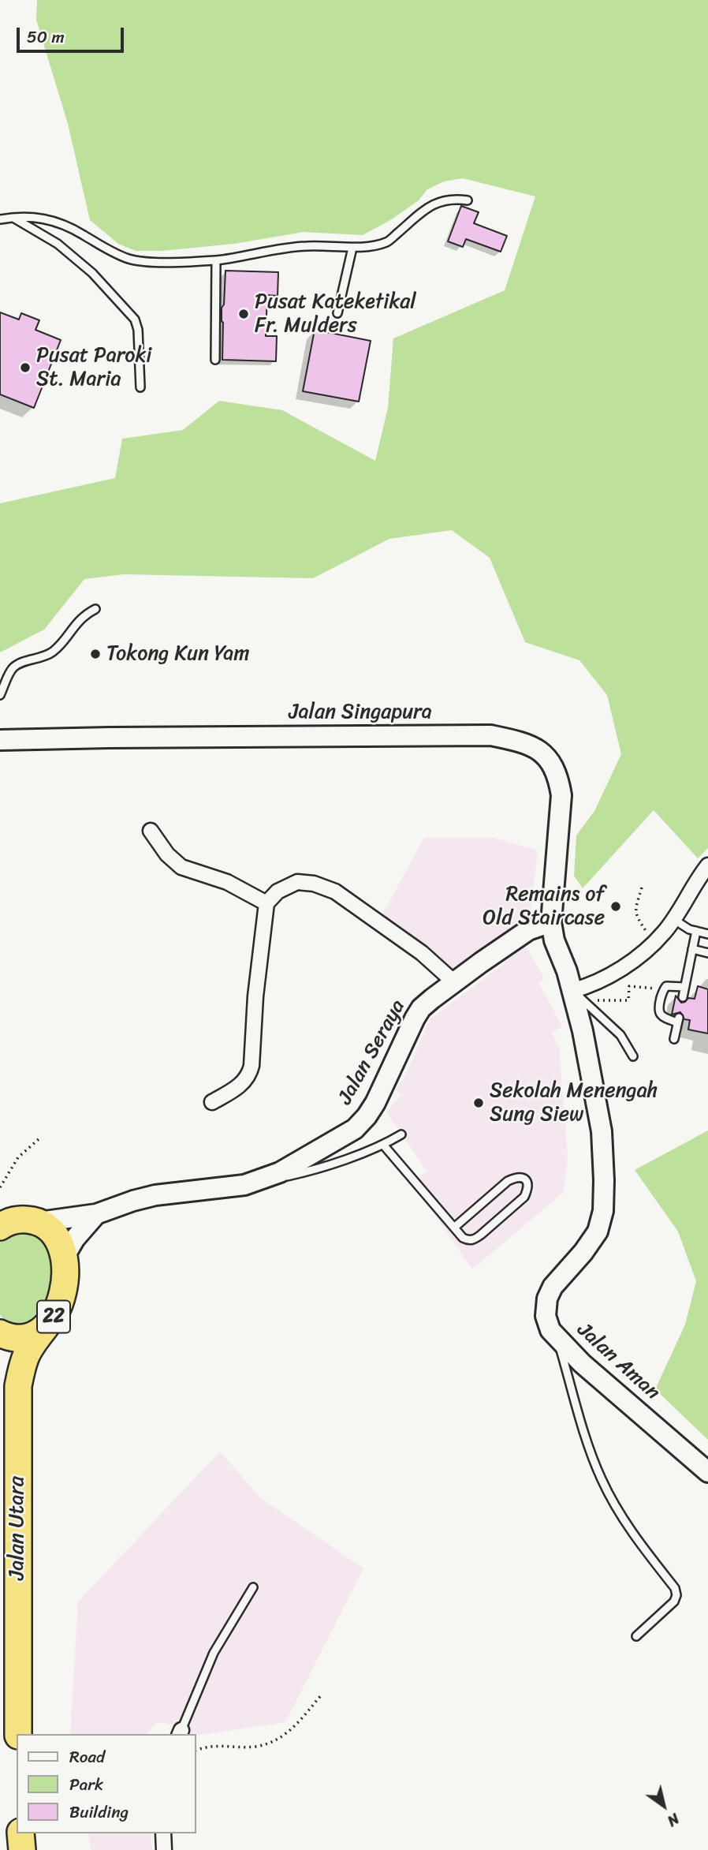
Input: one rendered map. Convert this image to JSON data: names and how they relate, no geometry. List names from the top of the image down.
{
  "streets": {
    "highway": ["22", "Jalan Utara"],
    "street": ["Jalan Singapura", "Jalan Seraya", "Jalan Aman"]
  },
  "crossings": [
    ["Jalan Singapura", "Jalan Seraya"],
    ["Jalan Singapura", "Jalan Aman"],
    ["Jalan Seraya", "22"],
    ["Jalan Seraya", "Jalan Aman"],
    ["22", "Jalan Utara"]
  ],
  "places": [
    "Pusat Kateketikal Fr. Mulders",
    "Pusat Paroki St. Maria",
    "Tokong Kun Yam",
    "Remains of Old Staircase",
    "Sekolah Menengah Sung Siew"
  ],
  "legend": ["Road", "Park", "Building"],
  "scale_bar": "50 m",
  "north": "bottom right"
}
